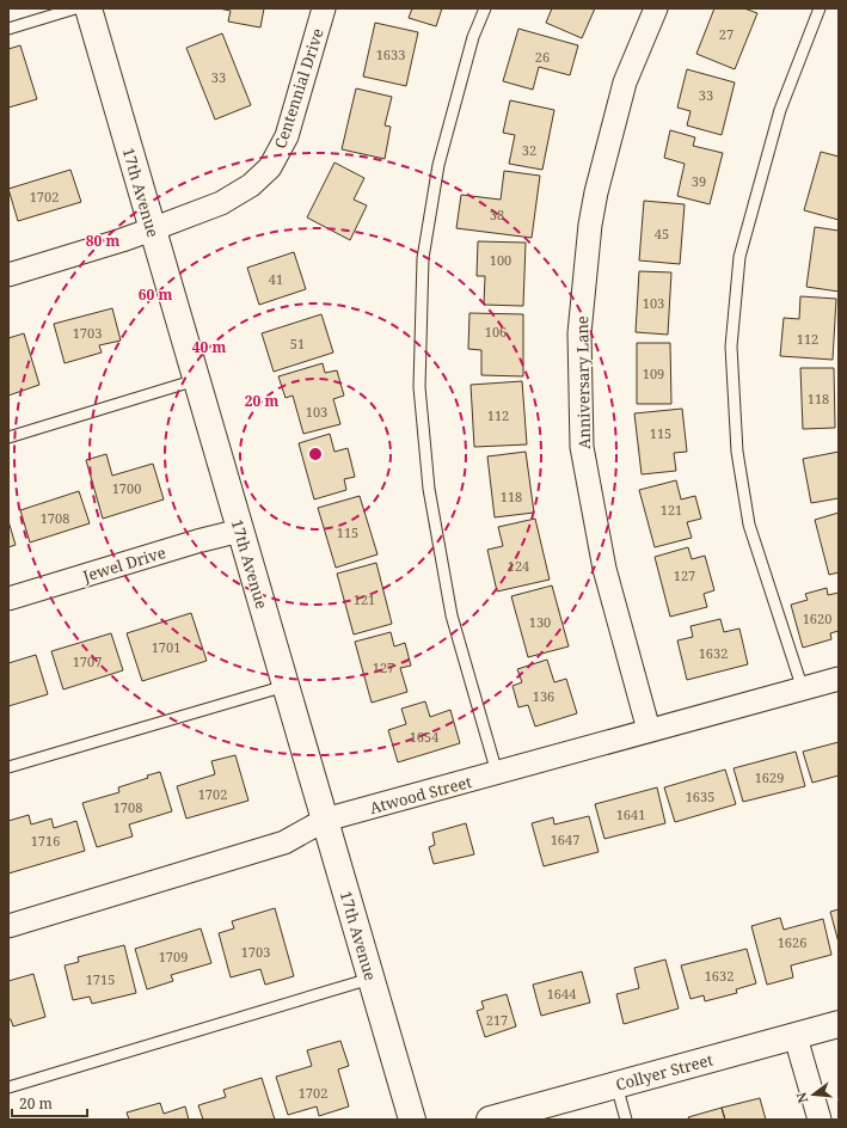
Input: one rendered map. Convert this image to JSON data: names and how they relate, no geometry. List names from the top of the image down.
{
  "streets": {
    "main road": ["17th Avenue", "Collyer Street"],
    "street": [
      "Centennial Drive",
      "Anniversary Lane",
      "Jewel Drive",
      "Atwood Street"
    ]
  },
  "crossings": [
    ["Centennial Drive", "17th Avenue"],
    ["17th Avenue", "Jewel Drive"],
    ["17th Avenue", "Atwood Street"],
    ["Anniversary Lane", "Atwood Street"]
  ],
  "house_numbers": [
    "27",
    "1633",
    "26",
    "33",
    "33",
    "32",
    "39",
    "1702",
    "38",
    "45",
    "100",
    "41",
    "103",
    "106",
    "1703",
    "112",
    "51",
    "109",
    "118",
    "103",
    "112",
    "115",
    "1700",
    "118",
    "121",
    "1708",
    "115",
    "124",
    "127",
    "121",
    "1620",
    "130",
    "1701",
    "1632",
    "1707",
    "127",
    "136",
    "1654",
    "1629",
    "1702",
    "1635",
    "1708",
    "1641",
    "1647",
    "1716",
    "1626",
    "1703",
    "1709",
    "1632",
    "1715",
    "1644",
    "217",
    "1702"
  ],
  "scale_bar": "20 m",
  "north": "left",
  "rings": [
    "80 m",
    "60 m",
    "40 m",
    "20 m"
  ]
}
